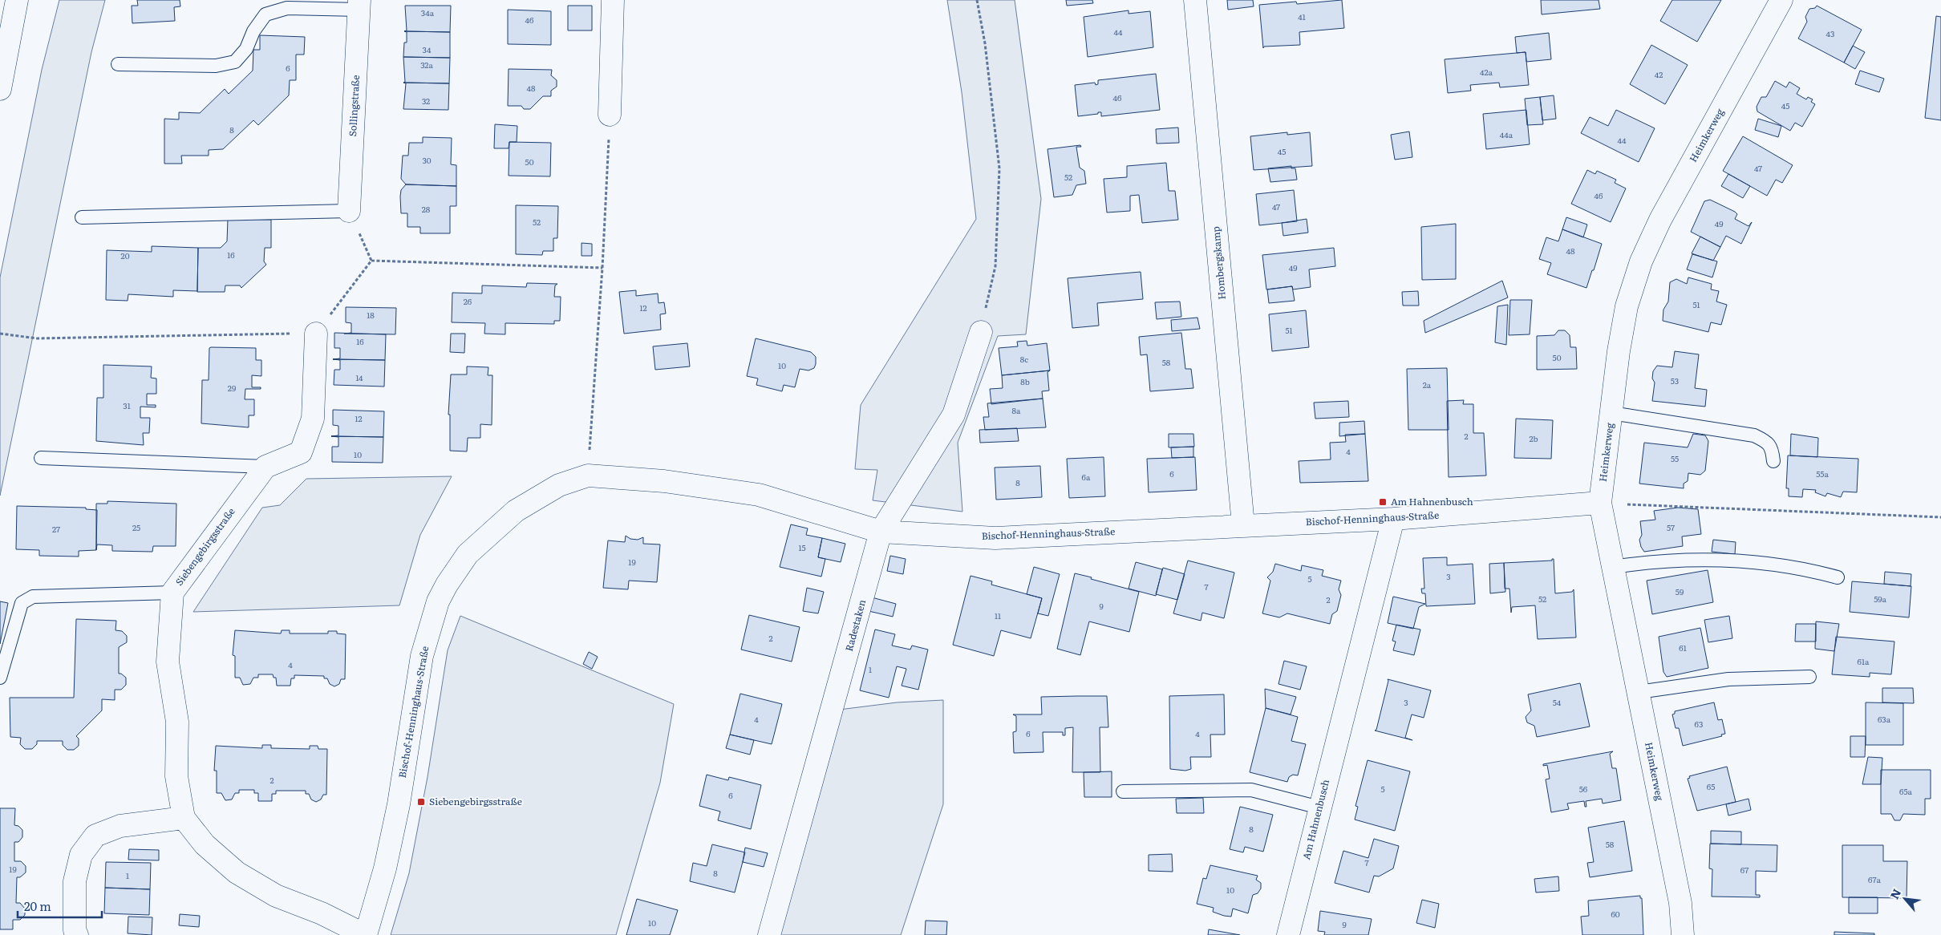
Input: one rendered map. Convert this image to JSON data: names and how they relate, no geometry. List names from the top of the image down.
{
  "streets": {
    "street": [
      "Sollingstraße",
      "Heimkerweg",
      "Hombergskamp",
      "Bischof-Henninghaus-Straße",
      "Siebengebirgsstraße",
      "Radestaken",
      "Am Hahnenbusch"
    ]
  },
  "crossings": [
    ["Heimkerweg", "Bischof-Henninghaus-Straße"],
    ["Hombergskamp", "Bischof-Henninghaus-Straße"],
    ["Bischof-Henninghaus-Straße", "Siebengebirgsstraße"],
    ["Bischof-Henninghaus-Straße", "Radestaken"],
    ["Bischof-Henninghaus-Straße", "Am Hahnenbusch"]
  ],
  "places": {
    "transit": ["Am Hahnenbusch", "Siebengebirgsstraße"]
  },
  "house_numbers": [
    "34a",
    "41",
    "46",
    "44",
    "43",
    "34",
    "32a",
    "6",
    "42a",
    "42",
    "48",
    "46",
    "32",
    "45",
    "8",
    "44a",
    "44",
    "45",
    "30",
    "50",
    "47",
    "52",
    "46",
    "47",
    "28",
    "52",
    "49",
    "48",
    "16",
    "20",
    "49",
    "26",
    "51",
    "12",
    "18",
    "51",
    "16",
    "50",
    "8c",
    "58",
    "10",
    "14",
    "53",
    "8b",
    "2a",
    "29",
    "31",
    "8a",
    "12",
    "2",
    "2b",
    "4",
    "10",
    "55",
    "6",
    "55a",
    "6a",
    "8",
    "25",
    "57",
    "27",
    "15",
    "19",
    "3",
    "5",
    "7",
    "59",
    "52",
    "59a",
    "2",
    "9",
    "11",
    "2",
    "61",
    "61a",
    "4",
    "1",
    "3",
    "54",
    "4",
    "63a",
    "63",
    "6",
    "4",
    "2",
    "65",
    "5",
    "56",
    "65a",
    "6",
    "8",
    "58",
    "7",
    "19",
    "67",
    "8",
    "1",
    "67a",
    "10",
    "60",
    "10",
    "9"
  ],
  "scale_bar": "20 m",
  "north": "top left"
}
